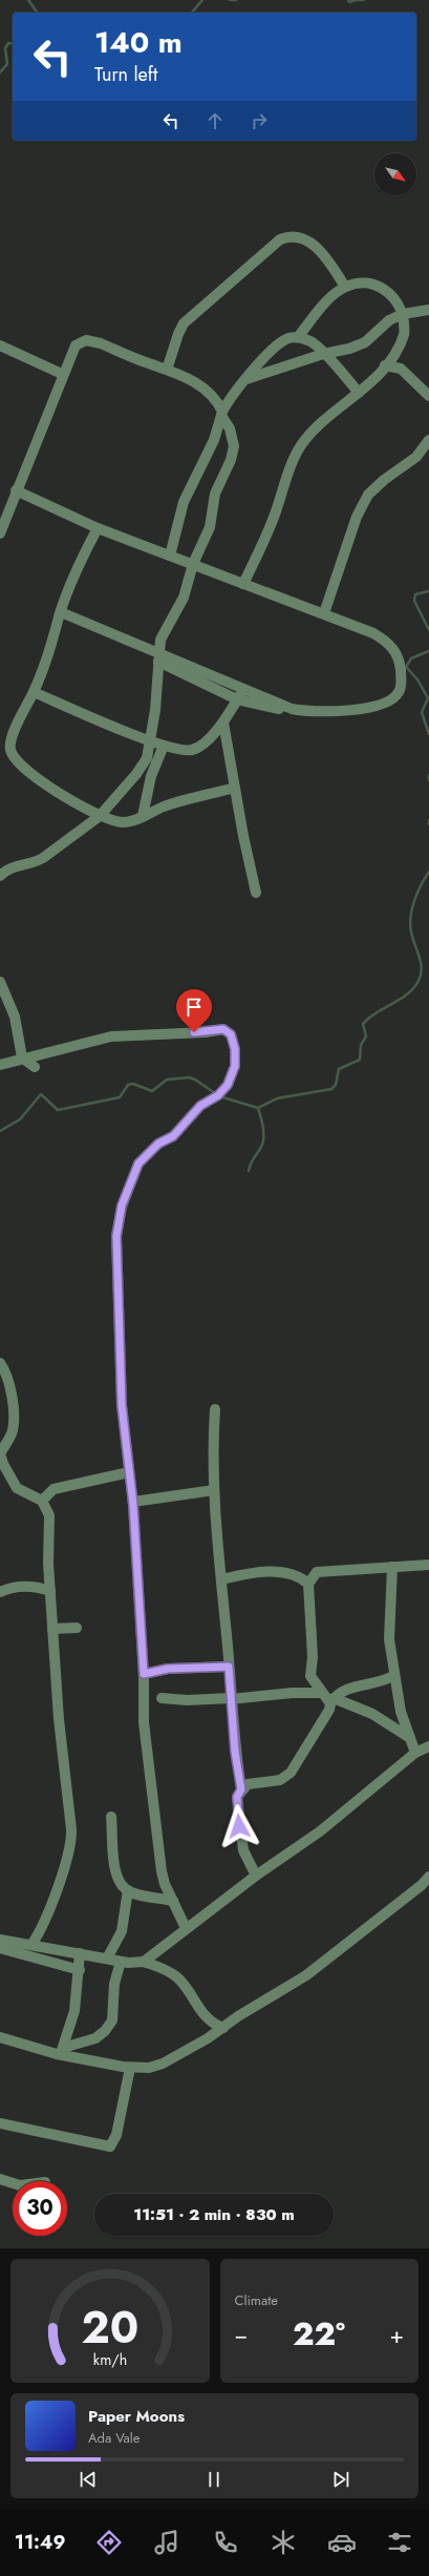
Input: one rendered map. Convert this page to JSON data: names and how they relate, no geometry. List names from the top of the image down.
{
  "north": "bottom right",
  "page": {
    "turn": ["140 m", "Turn left"],
    "limit": "30",
    "trip": "11:51 · 2 min · 830 m",
    "tile": "Climate",
    "heat": ["−", "22°", "+"],
    "song": ["Paper Moons", "Ada Vale"],
    "tabs": "11:49",
    "gauge": ["20", "km/h"]
  }
}
